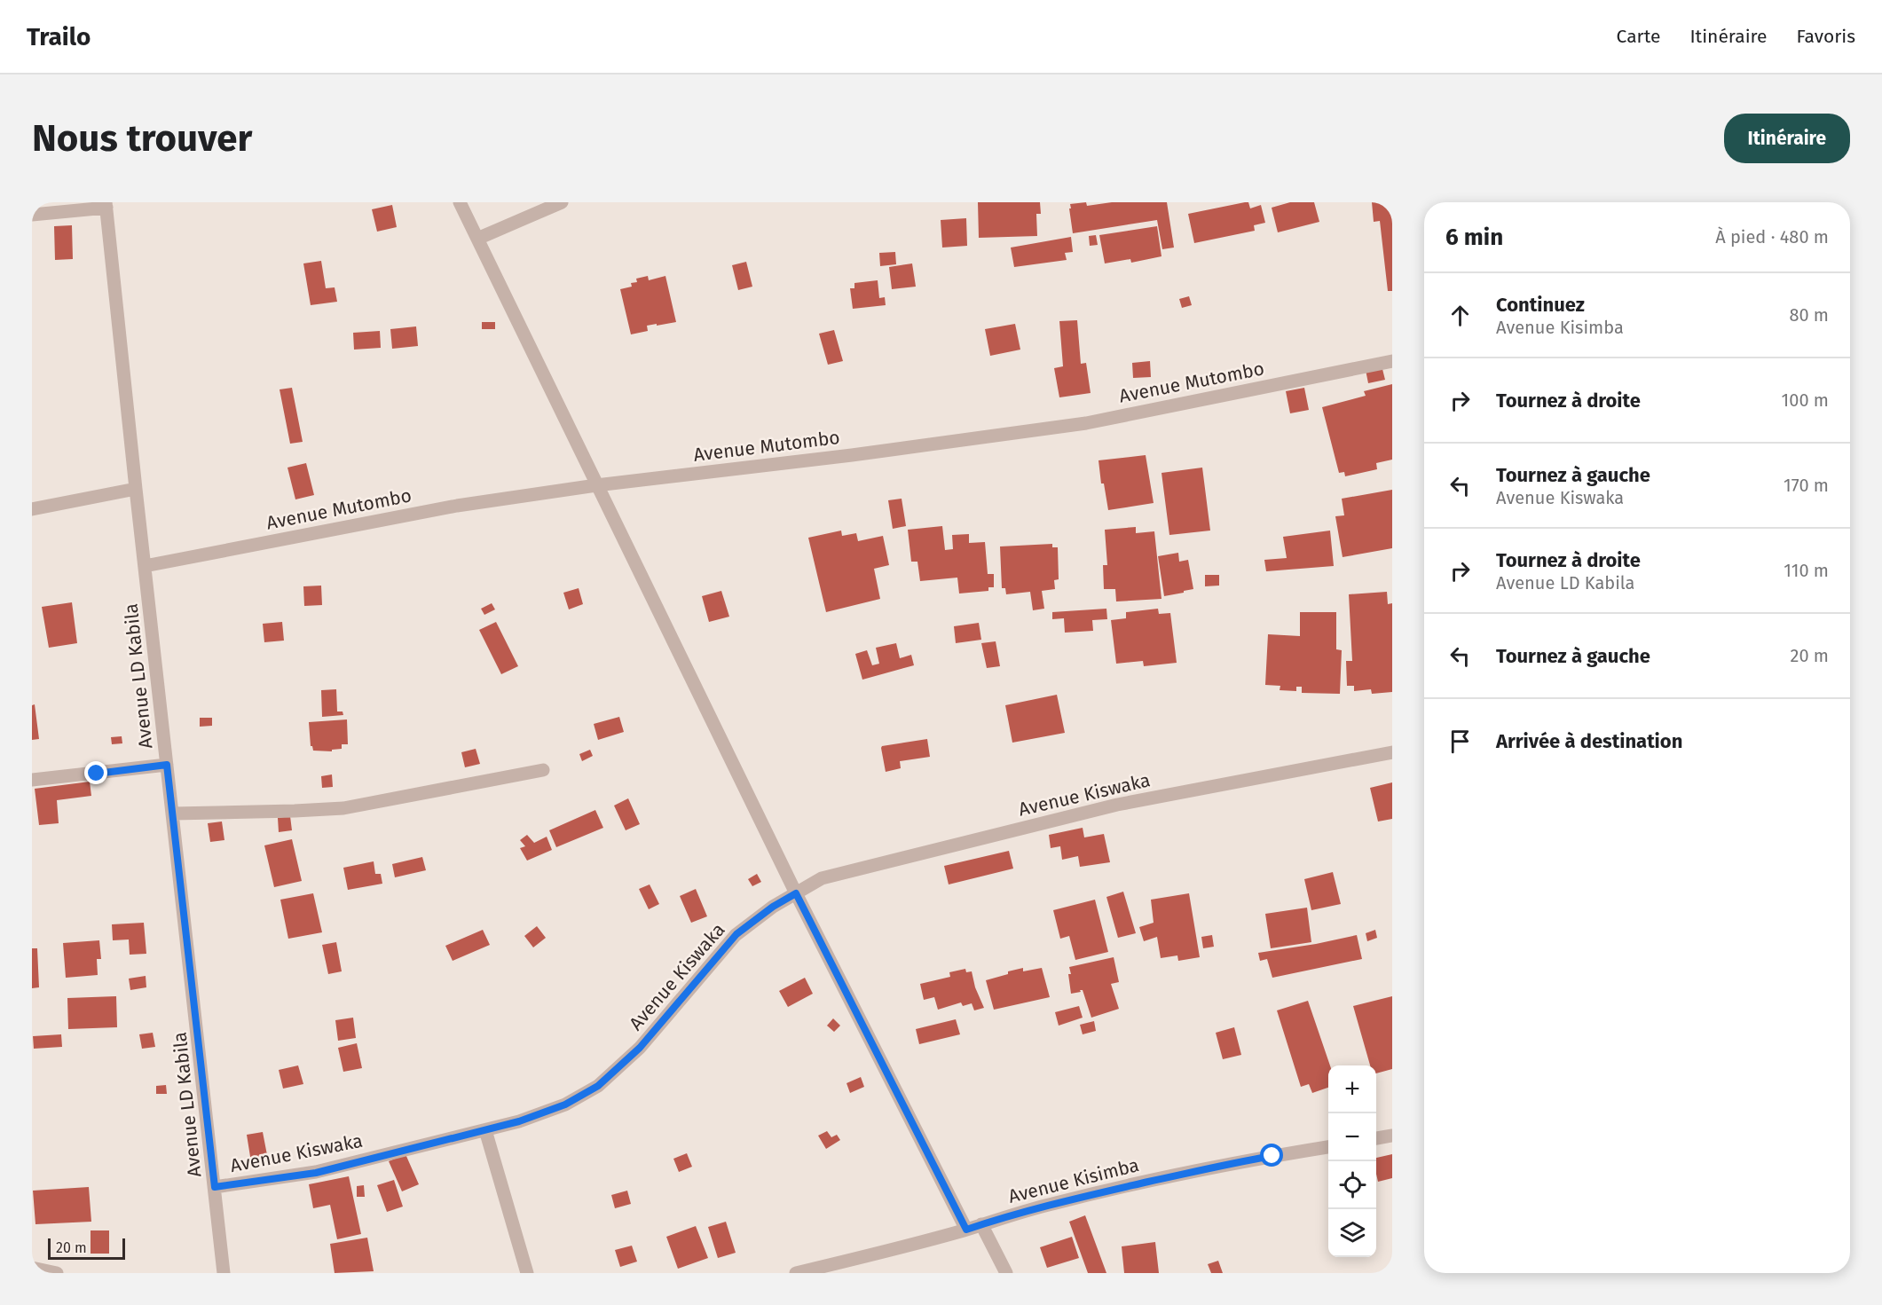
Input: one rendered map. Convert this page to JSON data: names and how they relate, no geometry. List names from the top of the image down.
{
  "streets": {
    "street": [
      "Avenue Mutombo",
      "Avenue LD Kabila",
      "Avenue Kiswaka",
      "Avenue Kisimba"
    ]
  },
  "crossings": [
    ["Avenue Mutombo", "Avenue LD Kabila"],
    ["Avenue LD Kabila", "Avenue Kiswaka"]
  ],
  "scale_bar": "20 m",
  "page": {
    "header": "Trailo",
    "nav": ["Carte", "Itinéraire", "Favoris"],
    "buttons": "Itinéraire",
    "title": "Nous trouver",
    "heading": ["6 min", "À pied · 480 m"],
    "list": [
      ["Continuez", "Avenue Kisimba", "80 m"],
      ["Tournez à droite", "100 m"],
      ["Tournez à gauche", "Avenue Kiswaka", "170 m"],
      ["Tournez à droite", "Avenue LD Kabila", "110 m"],
      ["Tournez à gauche", "20 m"],
      "Arrivée à destination"
    ],
    "map_buttons": ["+", "−"],
    "scale": "20 m"
  }
}
